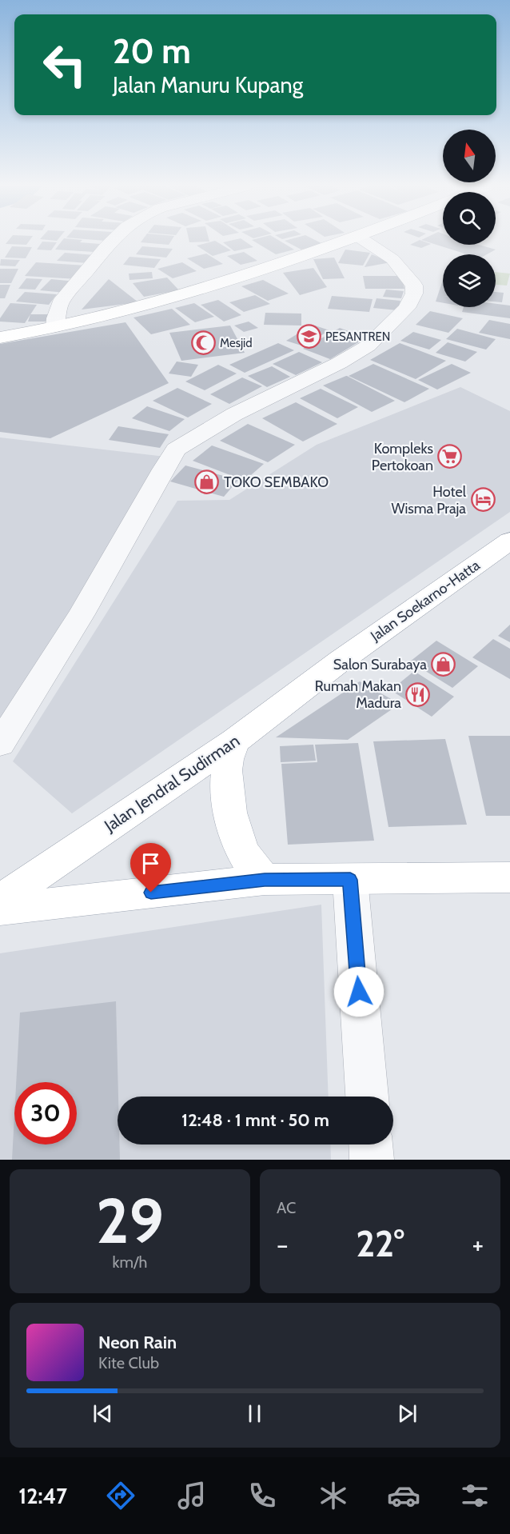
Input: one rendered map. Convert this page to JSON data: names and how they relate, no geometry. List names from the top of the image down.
{
  "streets": {
    "main road": ["Jalan Soekarno-Hatta", "Jalan Jendral Sudirman"]
  },
  "crossings": [
    ["Jalan Soekarno-Hatta", "Jalan Jendral Sudirman"]
  ],
  "places": {
    "school or university": ["PESANTREN"],
    "mosque": ["Mesjid"],
    "supermarket": ["Kompleks Pertokoan"],
    "shop": ["TOKO SEMBAKO", "Salon Surabaya"],
    "hotel": ["Hotel Wisma Praja"],
    "restaurant": ["Rumah Makan Madura"]
  },
  "north": "top",
  "page": {
    "turn": ["20 m", "Jalan Manuru Kupang"],
    "limit": "30",
    "trip": "12:48 · 1 mnt · 50 m",
    "tile": [
      ["29", "km/h"],
      "AC"
    ],
    "heat": ["−", "22°", "+"],
    "song": ["Neon Rain", "Kite Club"],
    "tabs": "12:47"
  }
}
